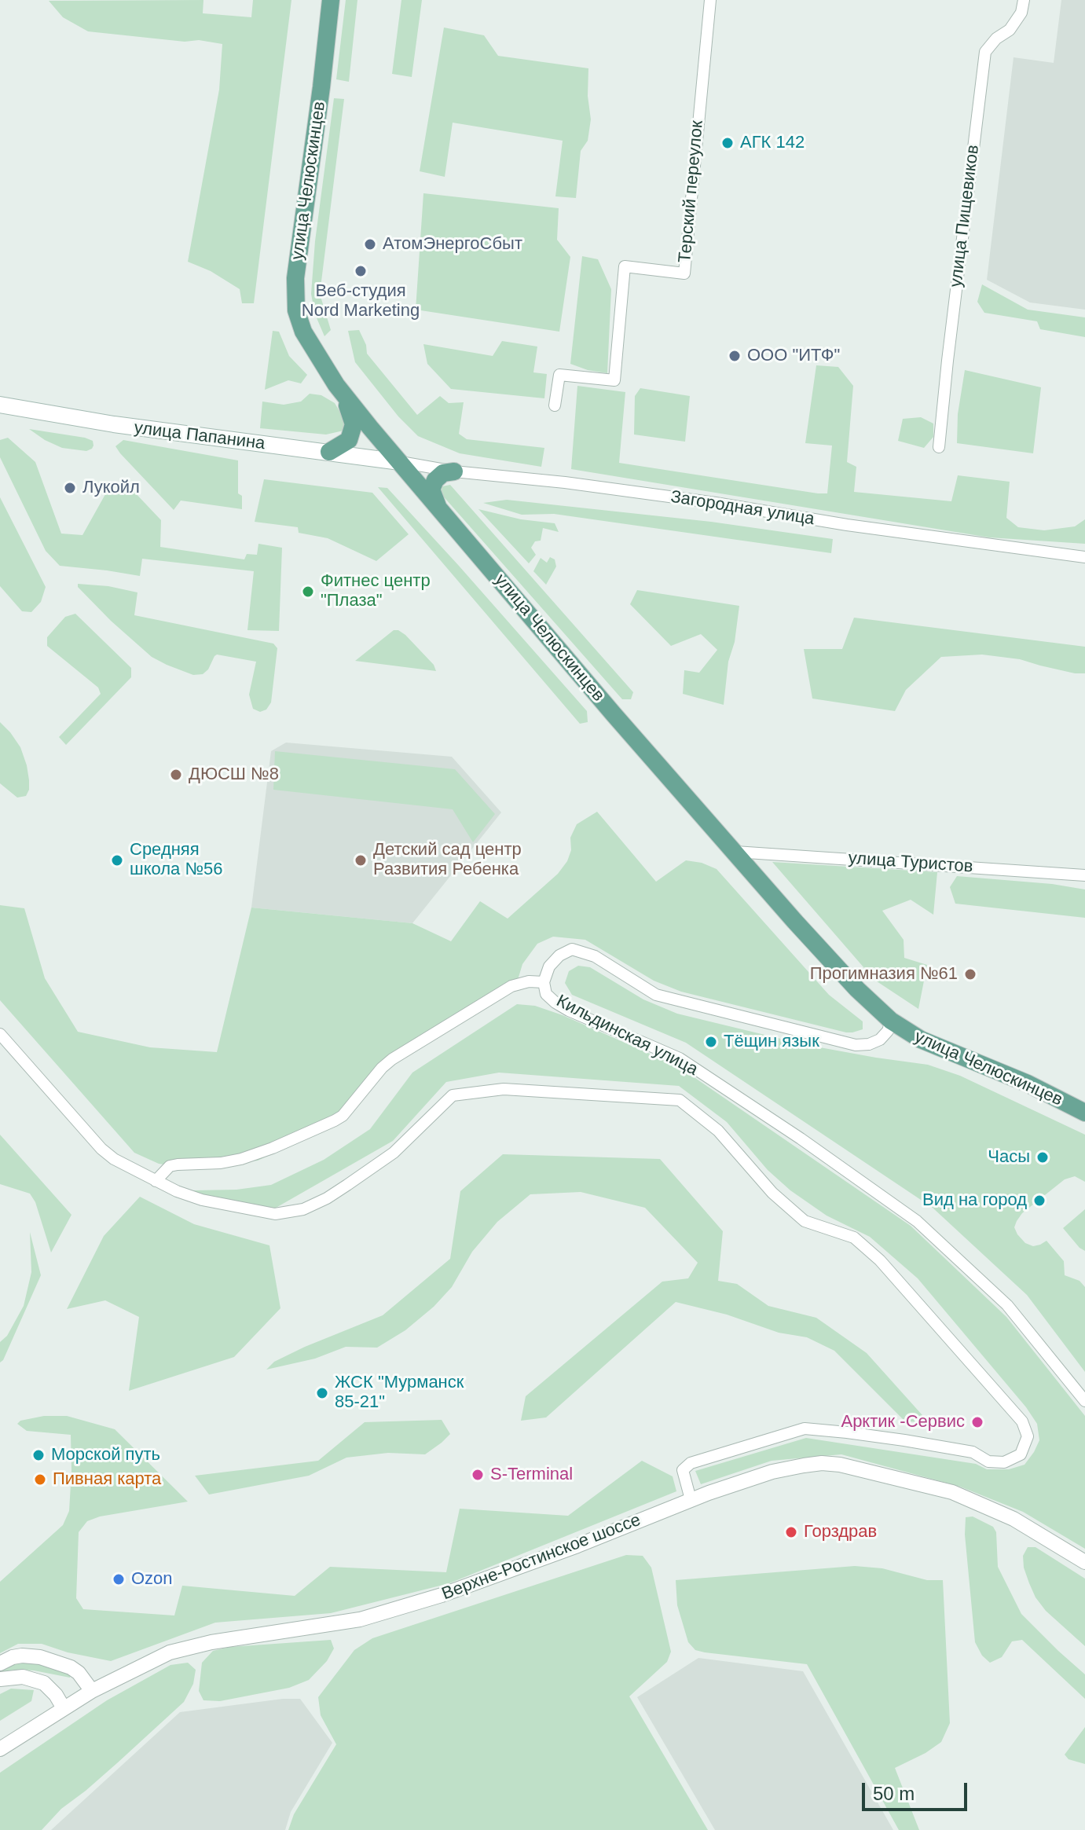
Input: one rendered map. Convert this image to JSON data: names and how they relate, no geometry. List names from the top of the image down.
{
  "streets": {
    "main road": ["улица Челюскинцев", "улица Папанина"],
    "street": [
      "Терский переулок",
      "улица Пищевиков",
      "Загородная улица",
      "улица Туристов",
      "Кильдинская улица",
      "Верхне-Ростинское шоссе"
    ]
  },
  "crossings": [
    ["улица Челюскинцев", "улица Папанина"],
    ["улица Челюскинцев", "Загородная улица"],
    ["улица Челюскинцев", "улица Туристов"],
    ["улица Папанина", "Загородная улица"]
  ],
  "places": [
    "АГК 142",
    "АтомЭнергоСбыт",
    "Веб-студия Nord Marketing",
    "ООО \"ИТФ\"",
    "Лукойл",
    "Фитнес центр \"Плаза\"",
    "ДЮСШ №8",
    "Средняя школа №56",
    "Детский сад центр Развития Ребенка",
    "Прогимназия №61",
    "Тёщин язык",
    "Часы",
    "Вид на город",
    "ЖСК \"Мурманск 85-21\"",
    "Арктик -Сервис",
    "Морской путь",
    "S-Terminal",
    "Пивная карта",
    "Горздрав",
    "Ozon"
  ],
  "scale_bar": "50 m"
}
